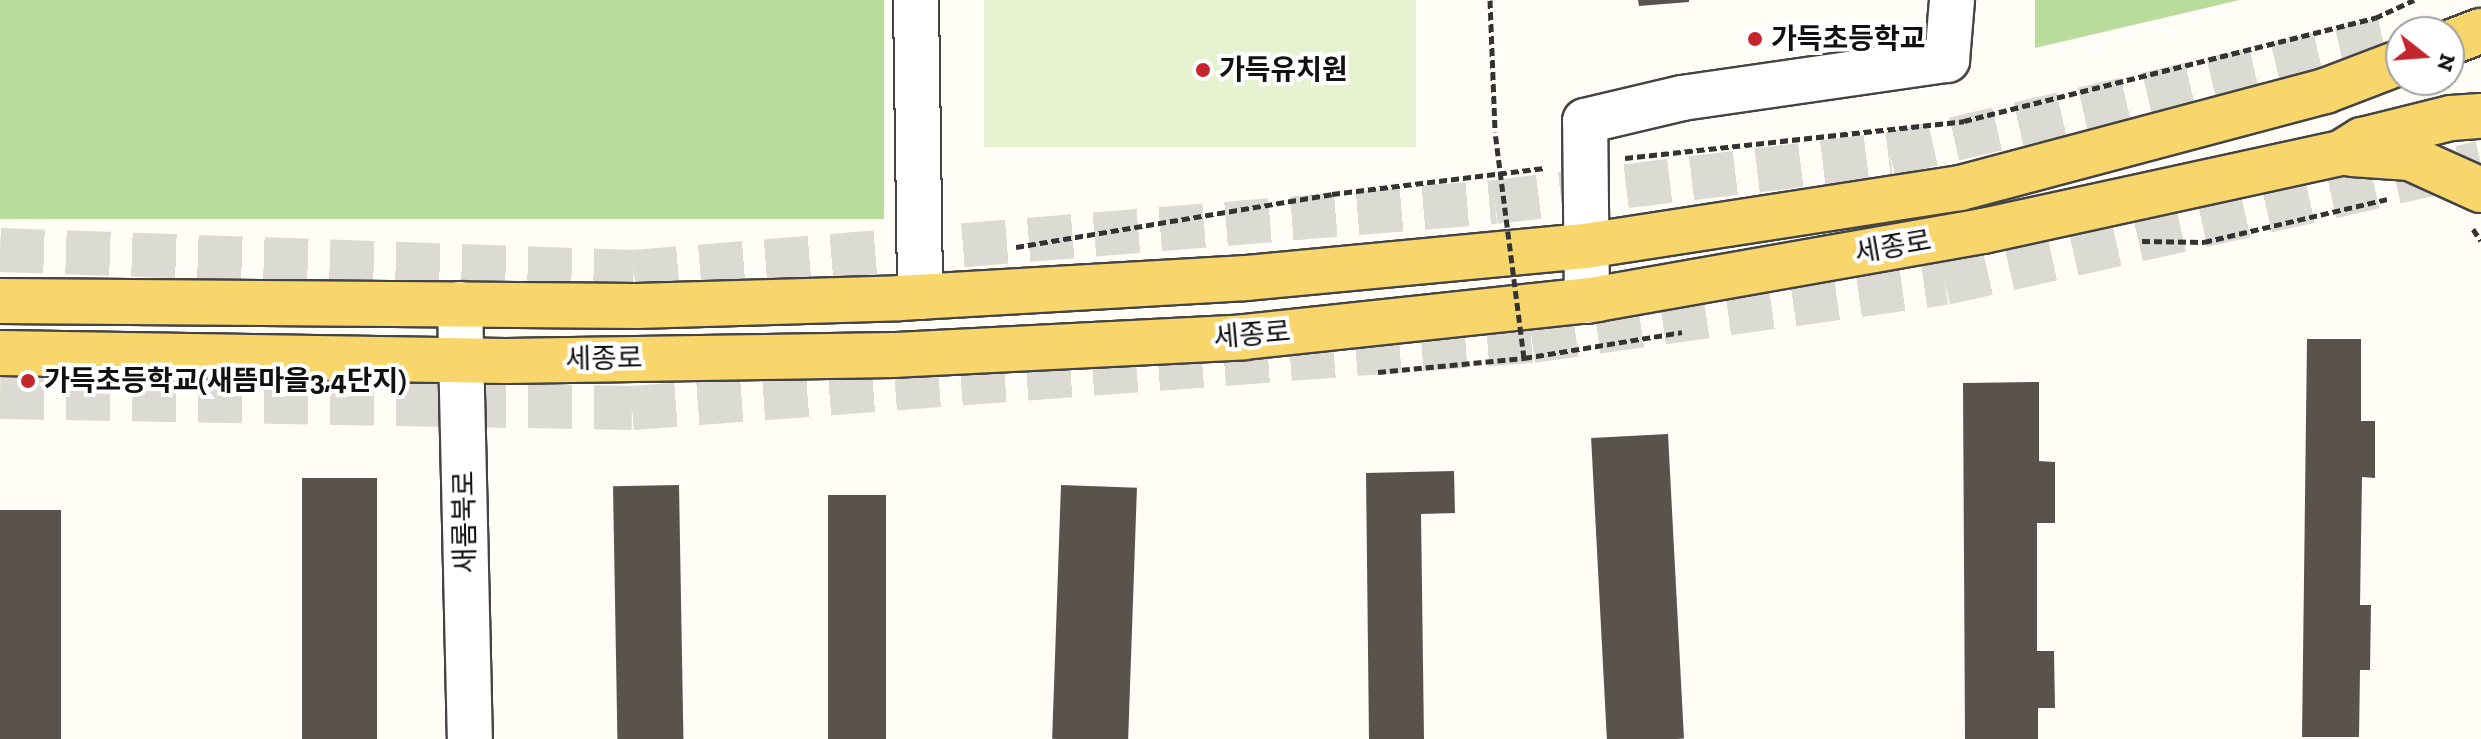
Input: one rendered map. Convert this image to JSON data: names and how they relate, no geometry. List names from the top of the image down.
{
  "streets": {
    "main road": ["세종로"],
    "street": ["새롬북로"]
  },
  "crossings": [
    ["세종로", "새롬북로"]
  ],
  "places": ["가득초등학교", "가득유치원", "가득초등학교(새뜸마을3,4단지)"],
  "north": "right"
}
